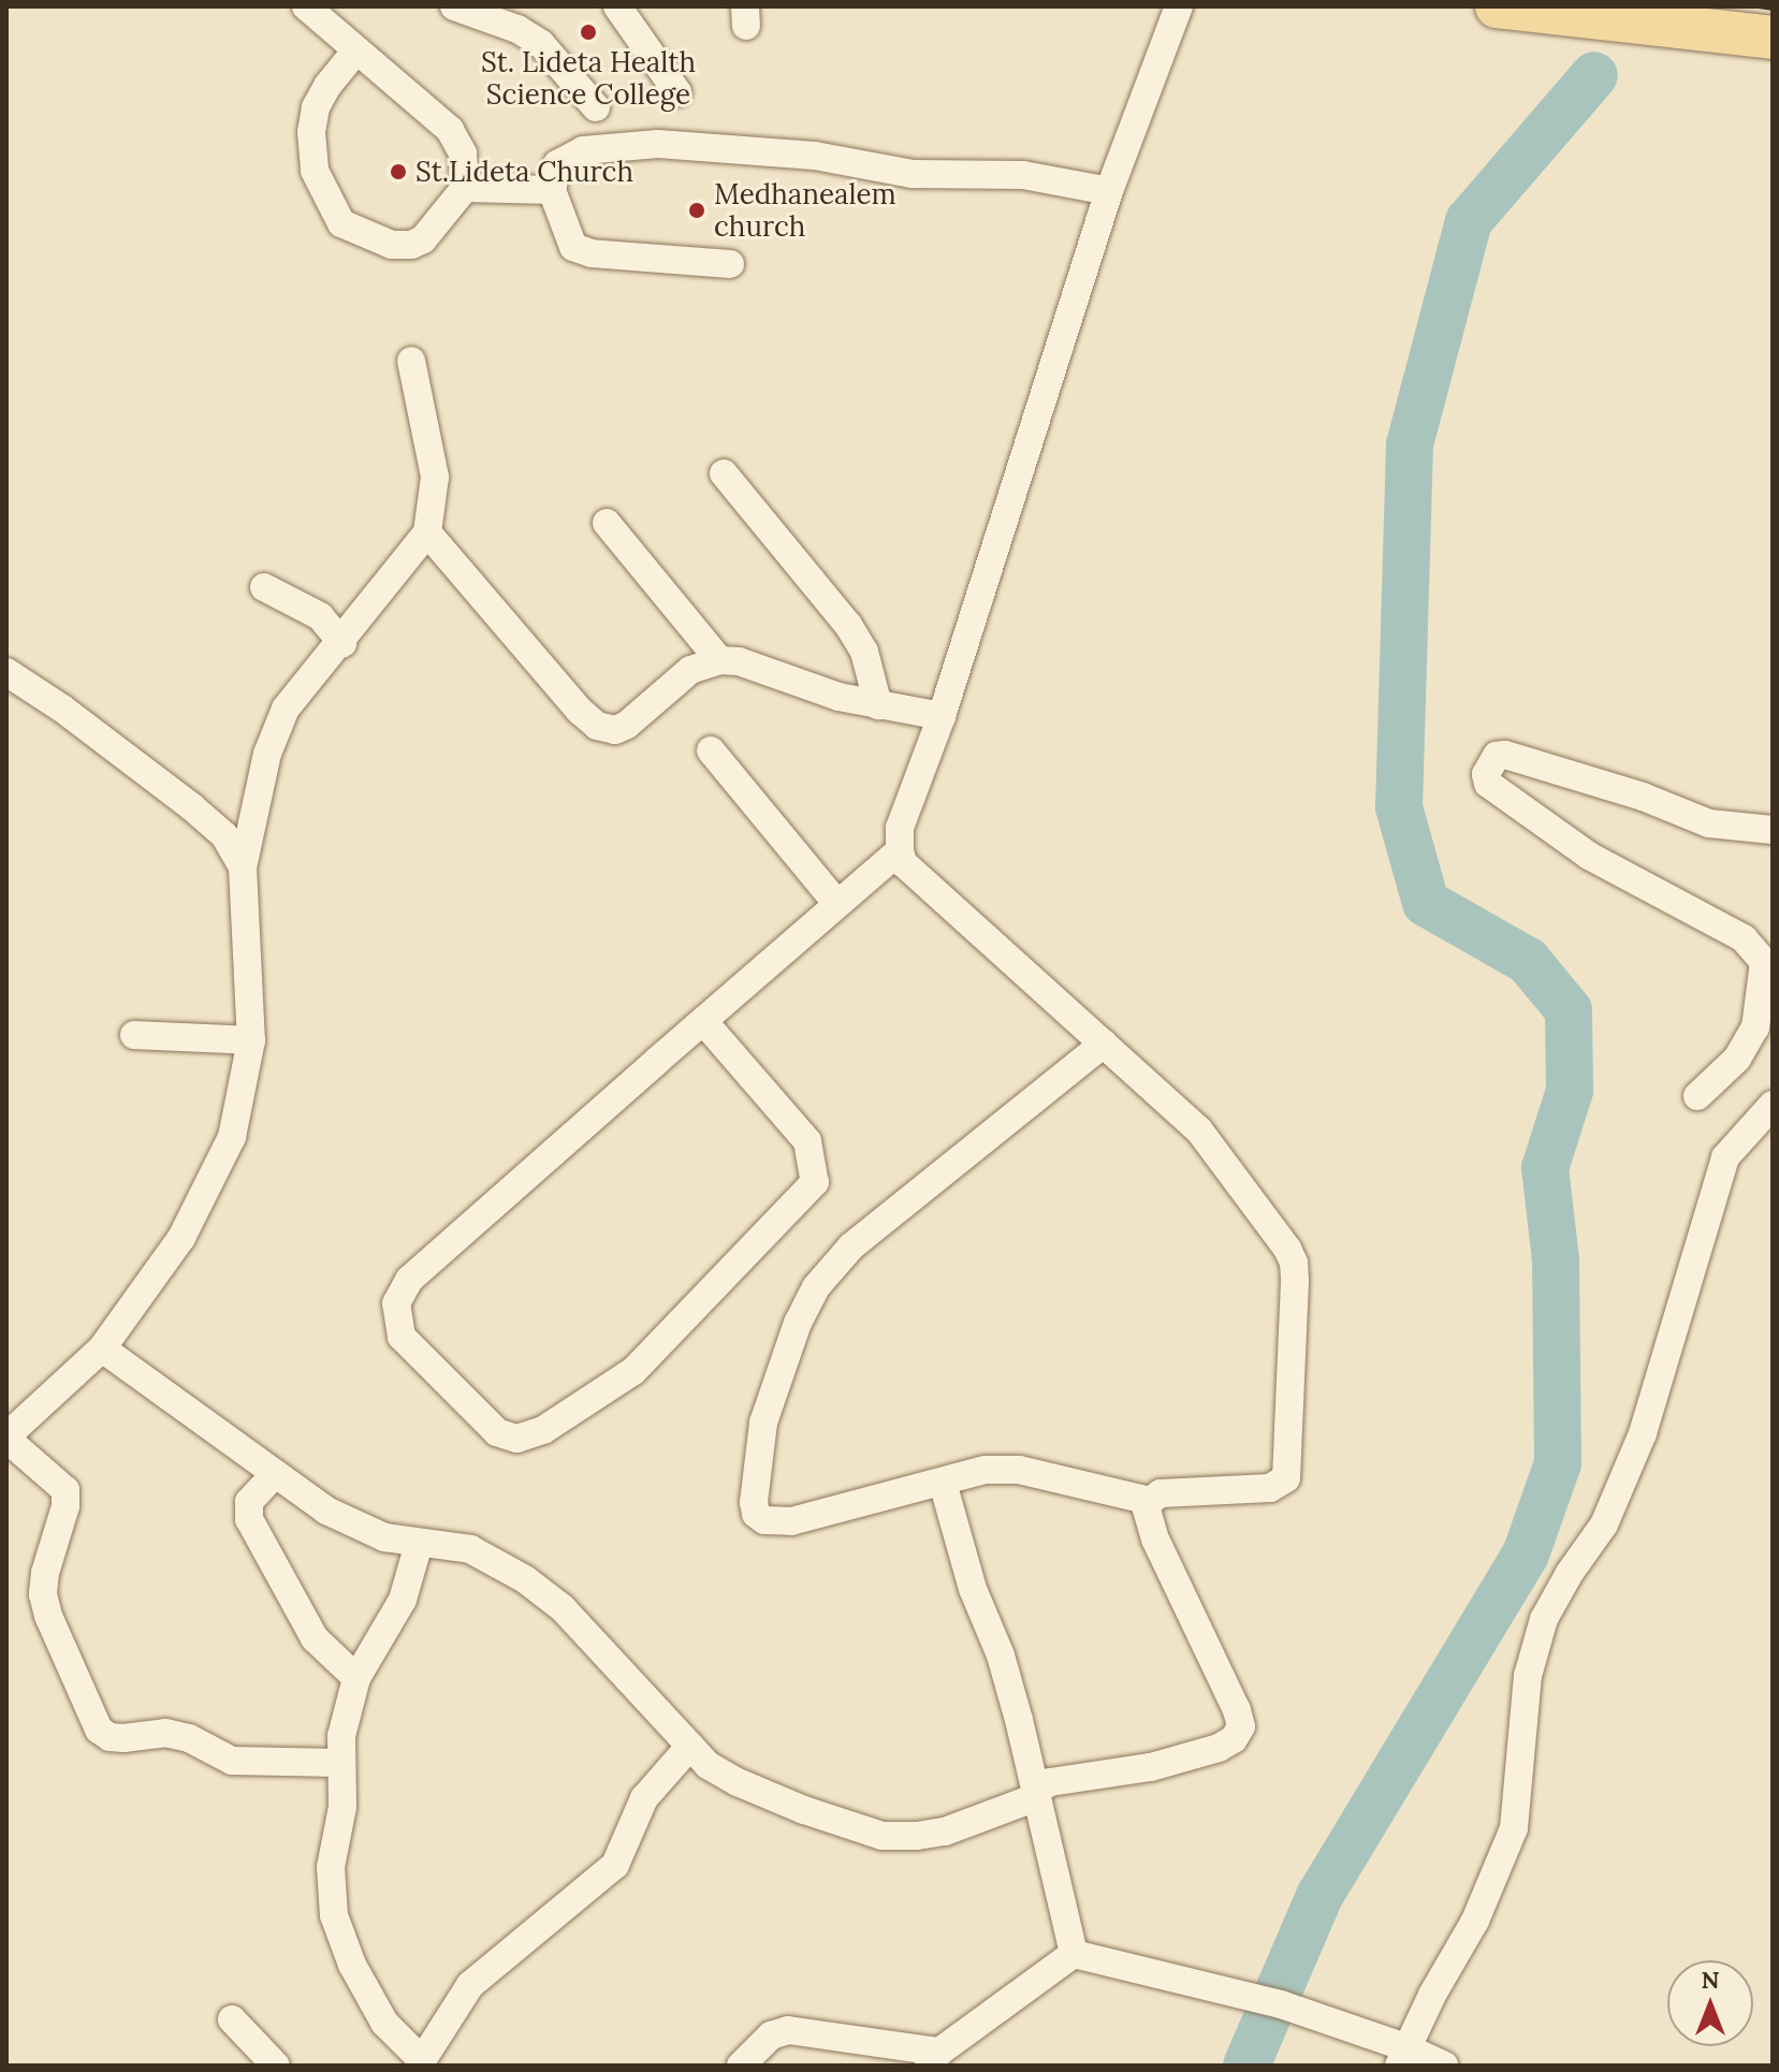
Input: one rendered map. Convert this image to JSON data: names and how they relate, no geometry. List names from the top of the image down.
{
  "places": ["St. Lideta Health Science College", "St.Lideta Church", "Medhanealem church"],
  "north": "top"
}
